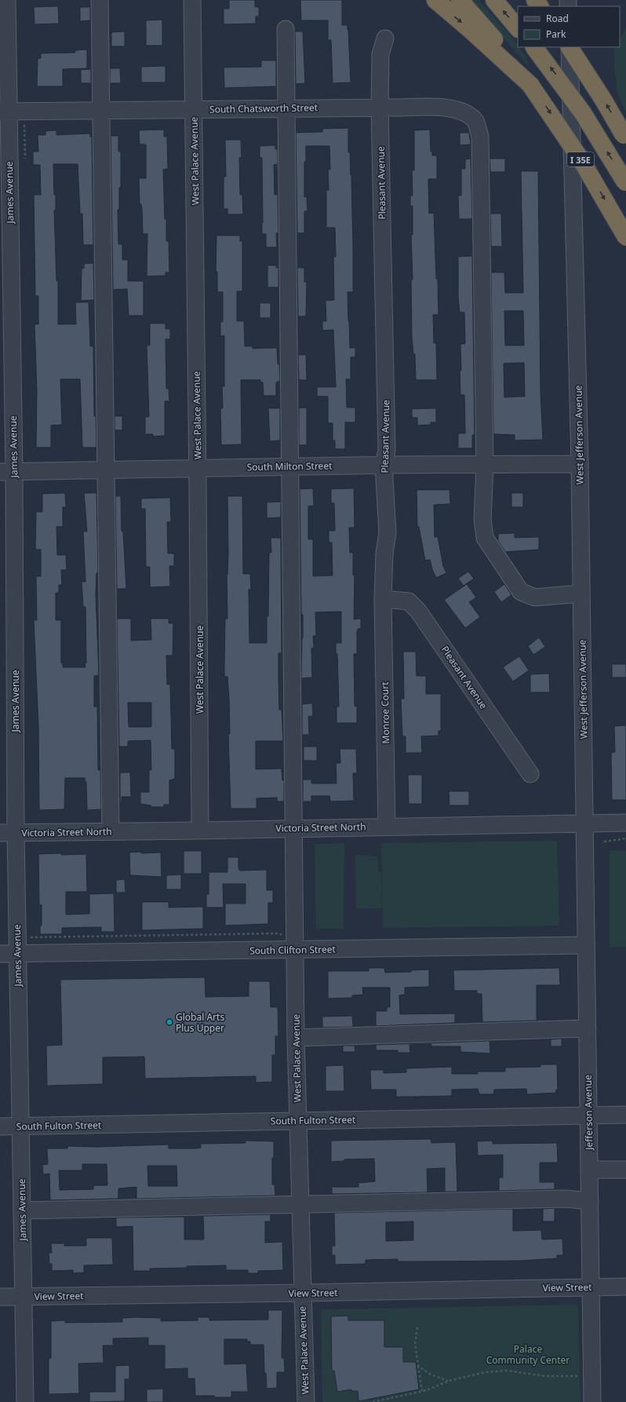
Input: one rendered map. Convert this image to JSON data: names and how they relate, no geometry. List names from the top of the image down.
{
  "streets": {
    "highway": ["I 35E"],
    "street": [
      "South Chatsworth Street",
      "West Palace Avenue",
      "Pleasant Avenue",
      "James Avenue",
      "West Jefferson Avenue",
      "South Milton Street",
      "Monroe Court",
      "Victoria Street North",
      "South Clifton Street",
      "Jefferson Avenue",
      "South Fulton Street",
      "View Street"
    ]
  },
  "crossings": [
    ["South Chatsworth Street", "West Palace Avenue"],
    ["South Chatsworth Street", "Pleasant Avenue"],
    ["South Chatsworth Street", "James Avenue"],
    ["South Chatsworth Street", "West Jefferson Avenue"],
    ["South Chatsworth Street", "South Milton Street"],
    ["West Palace Avenue", "South Milton Street"],
    ["West Palace Avenue", "Victoria Street North"],
    ["West Palace Avenue", "South Clifton Street"],
    ["West Palace Avenue", "South Fulton Street"],
    ["West Palace Avenue", "View Street"],
    ["Pleasant Avenue", "South Milton Street"],
    ["Pleasant Avenue", "Monroe Court"],
    ["James Avenue", "South Milton Street"],
    ["James Avenue", "Victoria Street North"],
    ["James Avenue", "South Clifton Street"],
    ["James Avenue", "South Fulton Street"],
    ["James Avenue", "View Street"],
    ["West Jefferson Avenue", "South Milton Street"],
    ["West Jefferson Avenue", "Victoria Street North"],
    ["West Jefferson Avenue", "Jefferson Avenue"],
    ["Monroe Court", "Victoria Street North"],
    ["Victoria Street North", "Jefferson Avenue"],
    ["South Clifton Street", "Jefferson Avenue"],
    ["Jefferson Avenue", "South Fulton Street"],
    ["Jefferson Avenue", "View Street"]
  ],
  "parks": ["Palace Community Center"],
  "places": ["Global Arts Plus Upper"],
  "legend": ["Road", "Park"]
}
